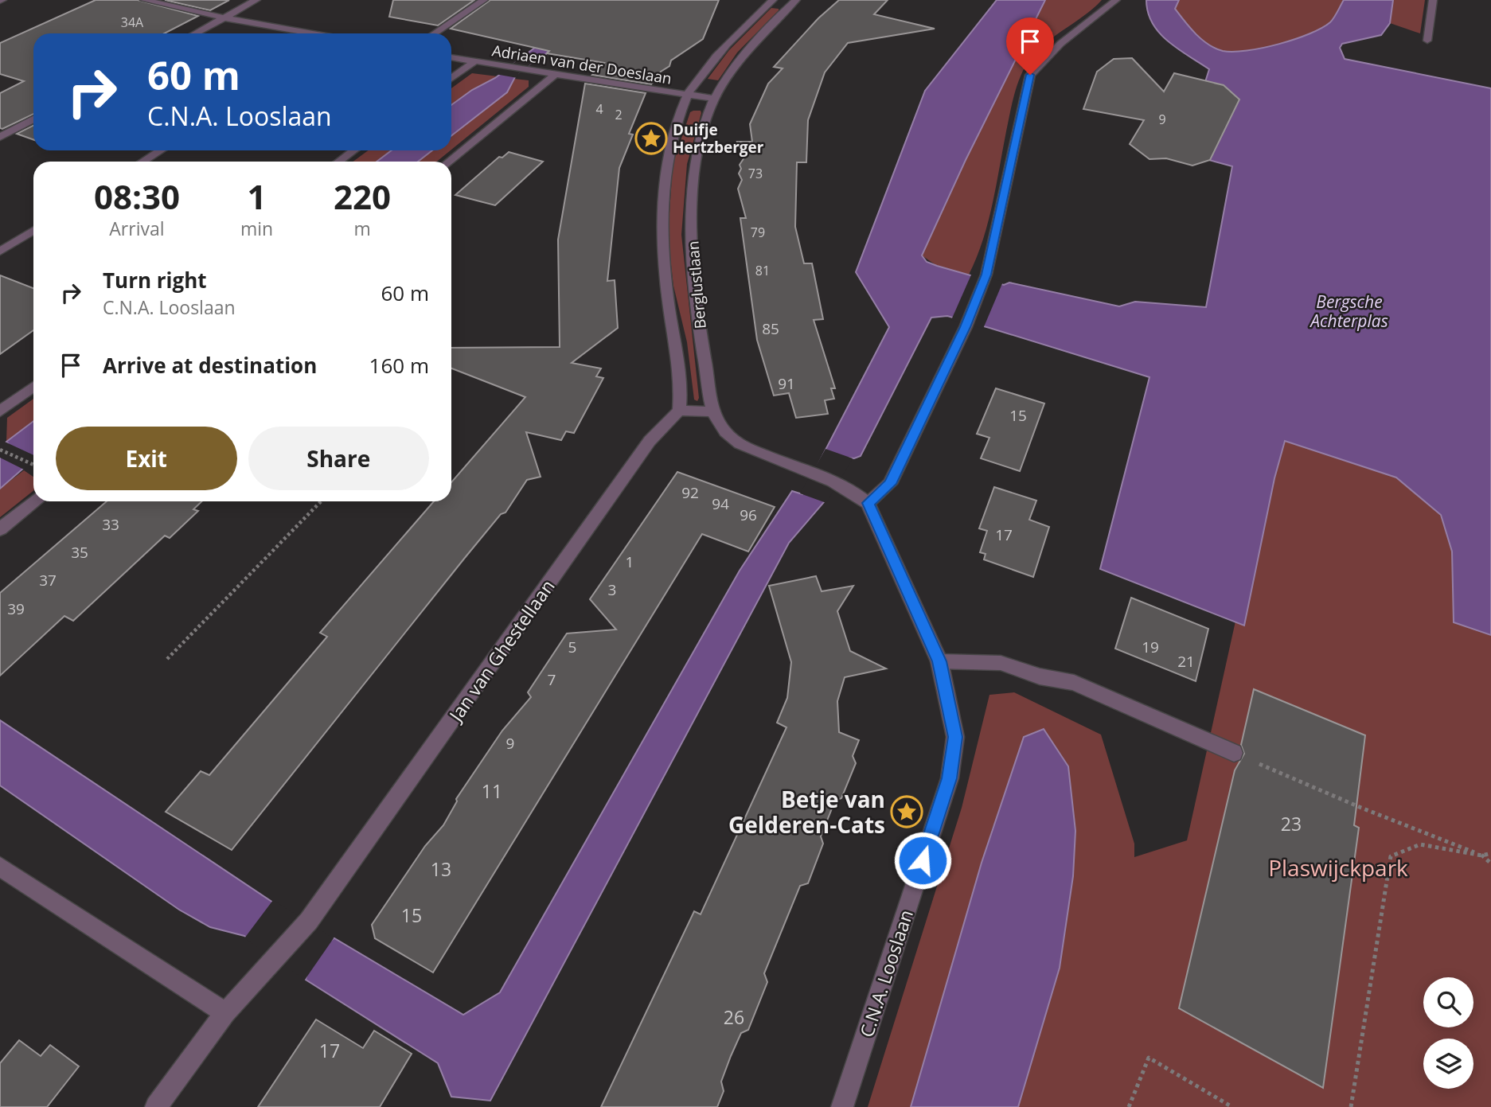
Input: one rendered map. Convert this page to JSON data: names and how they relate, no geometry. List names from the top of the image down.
{
  "streets": {
    "street": [
      "Adriaen van der Doeslaan",
      "Berglustlaan",
      "Jan van Ghestellaan",
      "C.N.A. Looslaan"
    ]
  },
  "crossings": [
    ["Adriaen van der Doeslaan", "Berglustlaan"],
    ["Berglustlaan", "Jan van Ghestellaan"],
    ["Berglustlaan", "C.N.A. Looslaan"]
  ],
  "water": ["Bergsche Achterplas"],
  "parks": ["Plaswijckpark"],
  "places": {
    "place": ["Duifje Hertzberger", "Betje van Gelderen-Cats"]
  },
  "house_numbers": [
    "34A",
    "4",
    "2",
    "9",
    "73",
    "79",
    "81",
    "85",
    "91",
    "15",
    "92",
    "94",
    "96",
    "33",
    "17",
    "35",
    "1",
    "37",
    "3",
    "39",
    "5",
    "19",
    "21",
    "7",
    "9",
    "11",
    "23",
    "13",
    "15",
    "26",
    "17"
  ],
  "page": {
    "turn": ["60 m", "C.N.A. Looslaan"],
    "eta": [
      "08:30",
      "Arrival",
      "1",
      "min",
      "220",
      "m"
    ],
    "list": [
      {
        "name": "Turn right",
        "note": "C.N.A. Looslaan",
        "value": "60 m"
      },
      {
        "name": "Arrive at destination",
        "value": "160 m"
      }
    ],
    "buttons": ["Exit", "Share"]
  }
}
